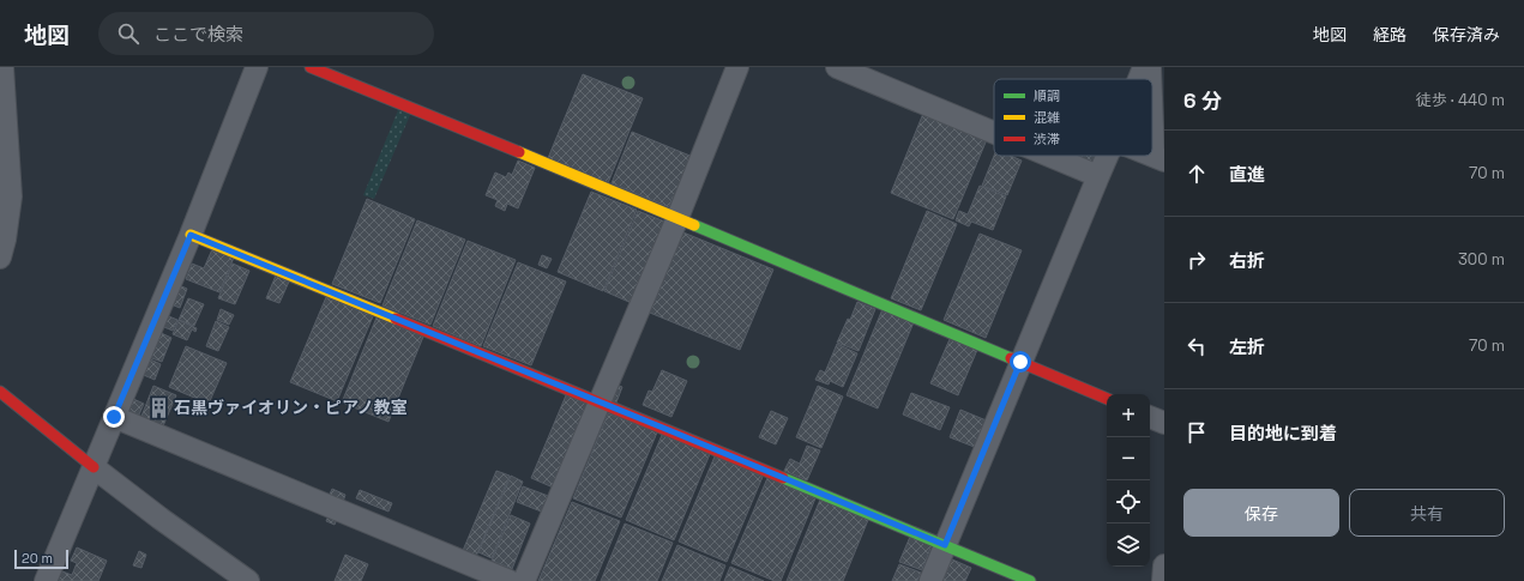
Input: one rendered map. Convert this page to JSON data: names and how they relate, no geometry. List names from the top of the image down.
{
  "places": {
    "building": ["石黒ヴァイオリン・ピアノ教室"]
  },
  "legend": ["順調", "混雑", "渋滞"],
  "scale_bar": "20 m",
  "page": {
    "header": "地図",
    "search": "ここで検索",
    "nav": ["地図", "経路", "保存済み"],
    "heading": ["6 分", "徒歩 · 440 m"],
    "list": [
      ["直進", "70 m"],
      ["右折", "300 m"],
      ["左折", "70 m"],
      "目的地に到着"
    ],
    "map_buttons": ["+", "−"],
    "buttons": ["保存", "共有"],
    "scale": "20 m"
  }
}
